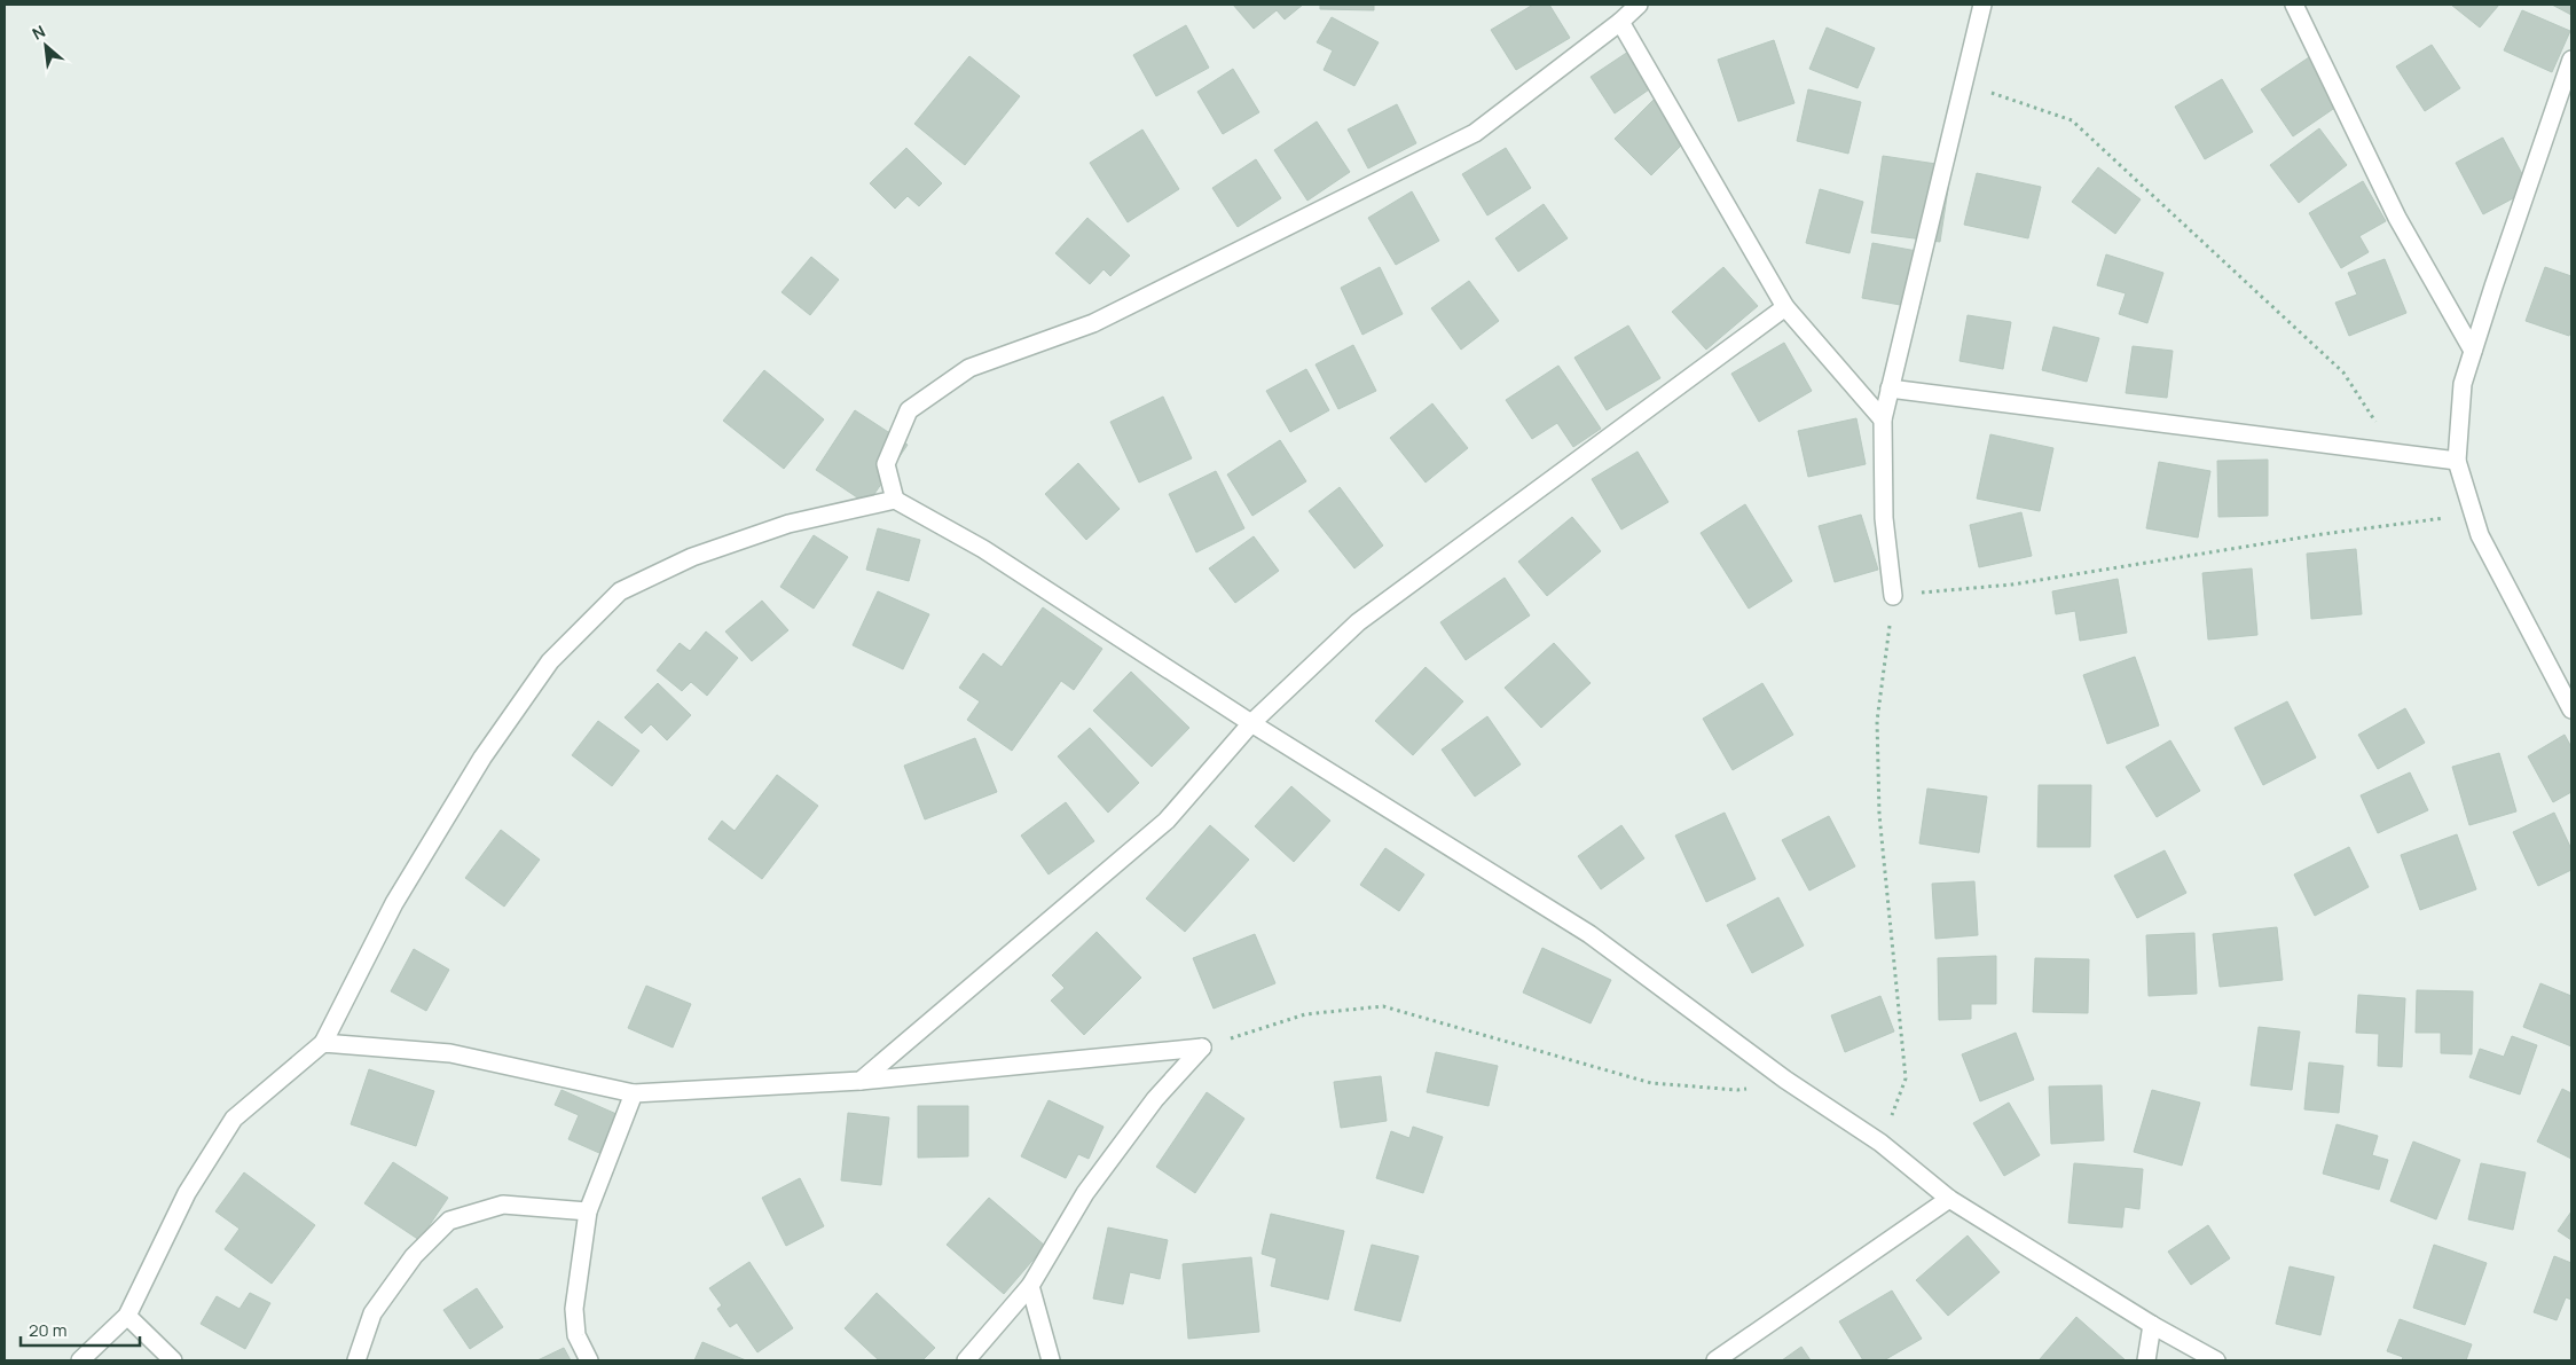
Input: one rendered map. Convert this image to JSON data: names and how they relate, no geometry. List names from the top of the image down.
{
  "scale_bar": "20 m",
  "north": "top left"
}
